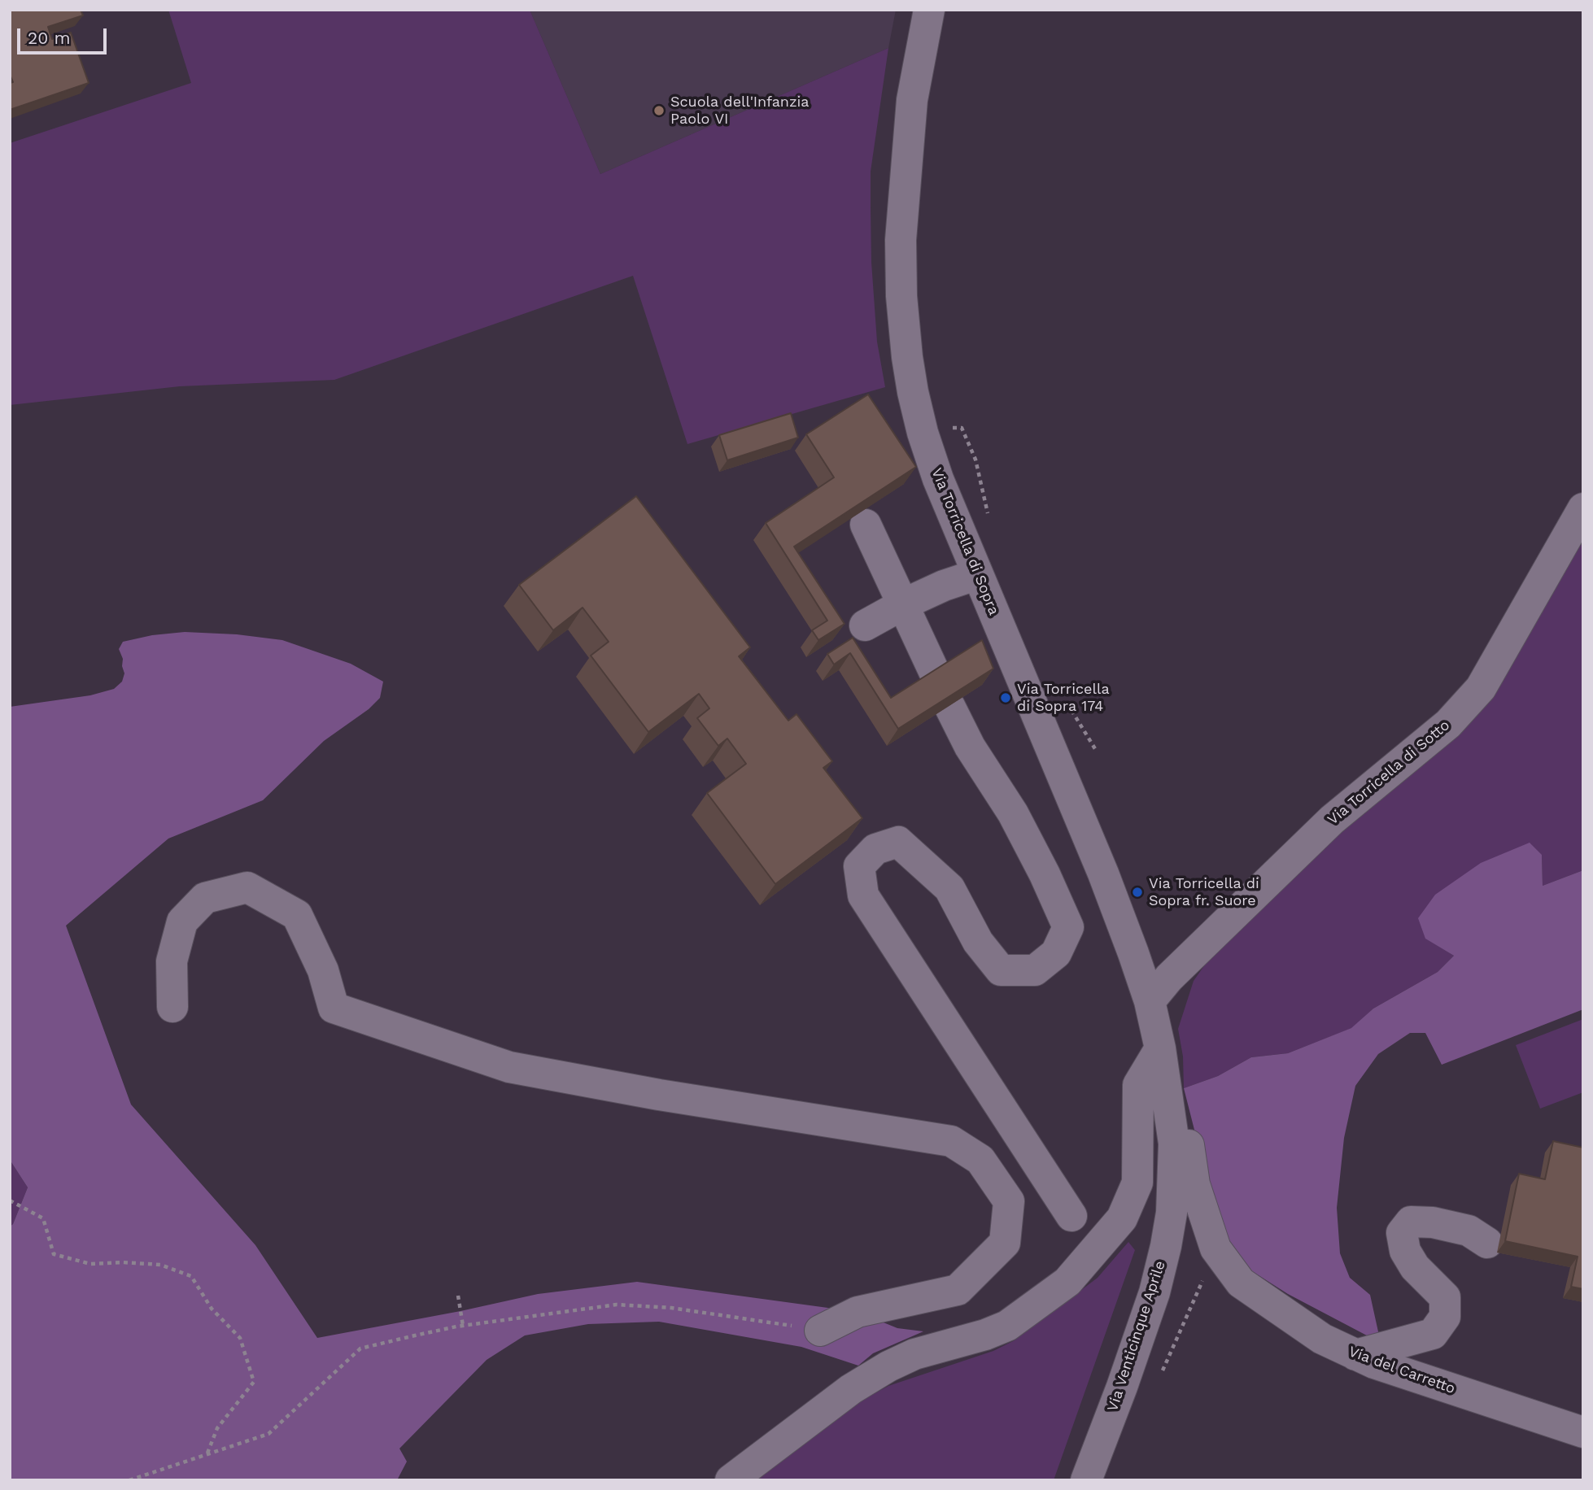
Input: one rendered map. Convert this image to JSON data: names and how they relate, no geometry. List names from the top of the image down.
{
  "streets": {
    "street": [
      "Via Torricella di Sopra",
      "Via Torricella di Sotto",
      "Via Venticinque Aprile",
      "Via del Carretto"
    ]
  },
  "crossings": [
    ["Via Torricella di Sopra", "Via Torricella di Sotto"],
    ["Via Torricella di Sopra", "Via Venticinque Aprile"],
    ["Via Torricella di Sopra", "Via del Carretto"],
    ["Via Venticinque Aprile", "Via del Carretto"]
  ],
  "places": ["Scuola dell'Infanzia Paolo VI", "Via Torricella di Sopra 174", "Via Torricella di Sopra fr. Suore"],
  "scale_bar": "20 m"
}
